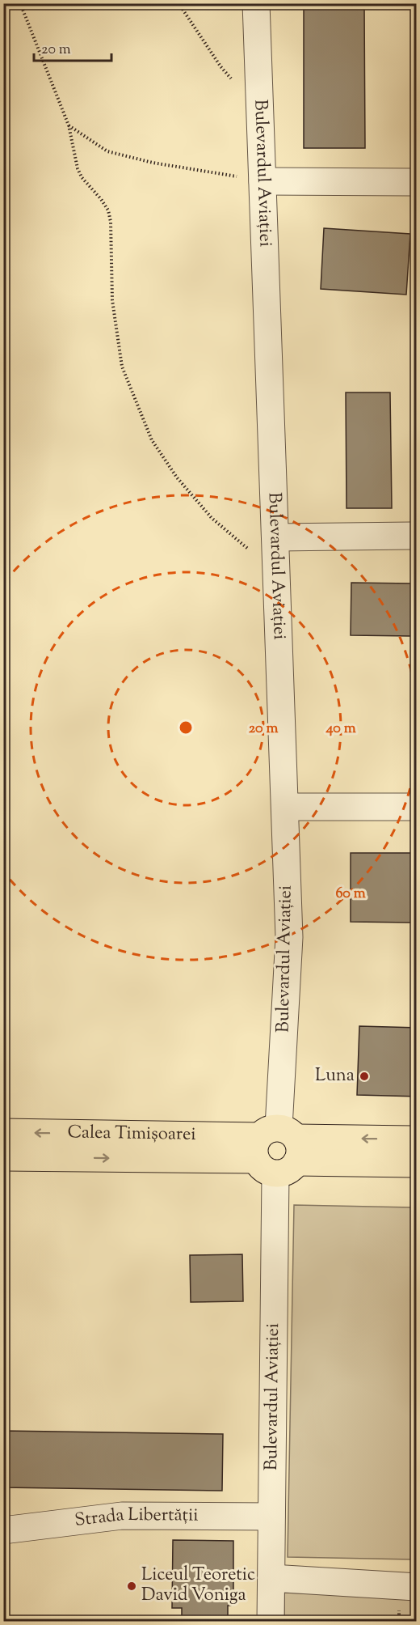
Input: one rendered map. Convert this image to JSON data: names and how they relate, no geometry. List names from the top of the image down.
{
  "streets": {
    "main road": ["Calea Timișoarei"],
    "street": ["Bulevardul Aviației", "Strada Libertății"]
  },
  "crossings": [
    ["Bulevardul Aviației", "Calea Timișoarei"],
    ["Bulevardul Aviației", "Strada Libertății"]
  ],
  "places": ["Luna", "Liceul Teoretic David Voniga"],
  "scale_bar": "20 m",
  "rings": ["20 m", "40 m", "60 m"]
}
